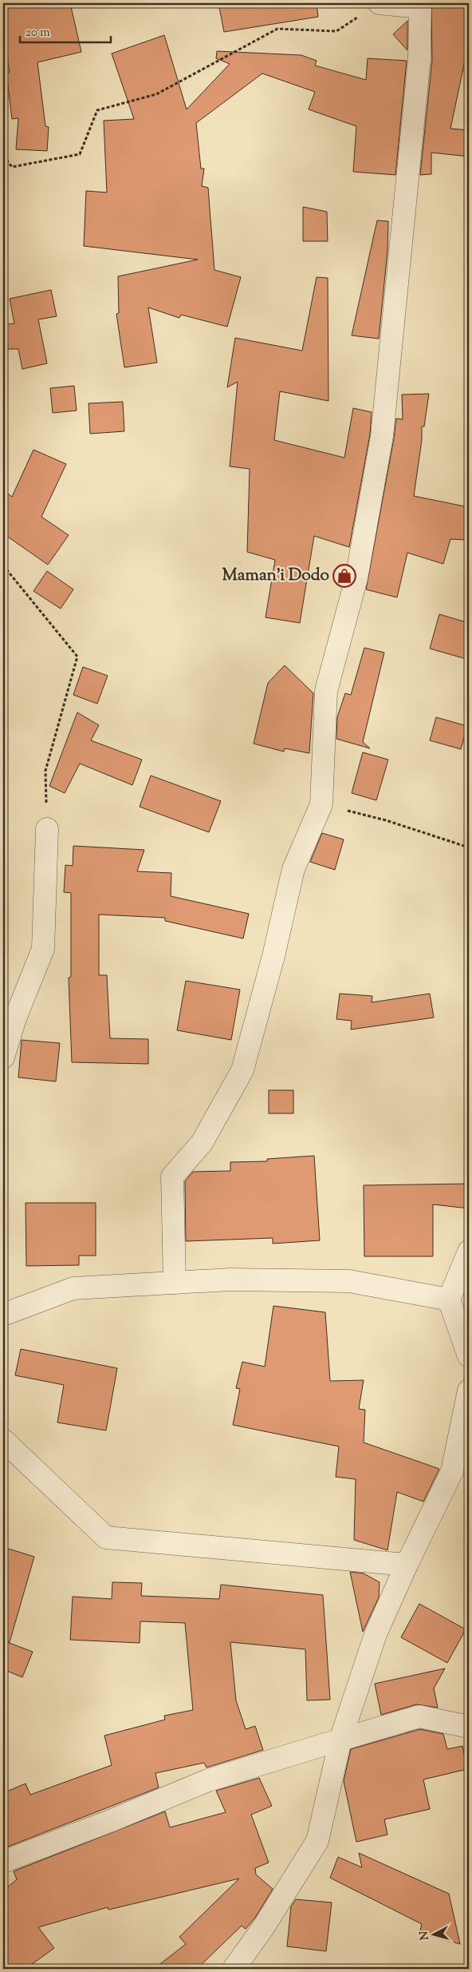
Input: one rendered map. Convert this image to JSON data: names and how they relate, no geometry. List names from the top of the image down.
{
  "places": {
    "shop": ["Maman'i Dodo"]
  },
  "scale_bar": "20 m",
  "north": "left"
}
